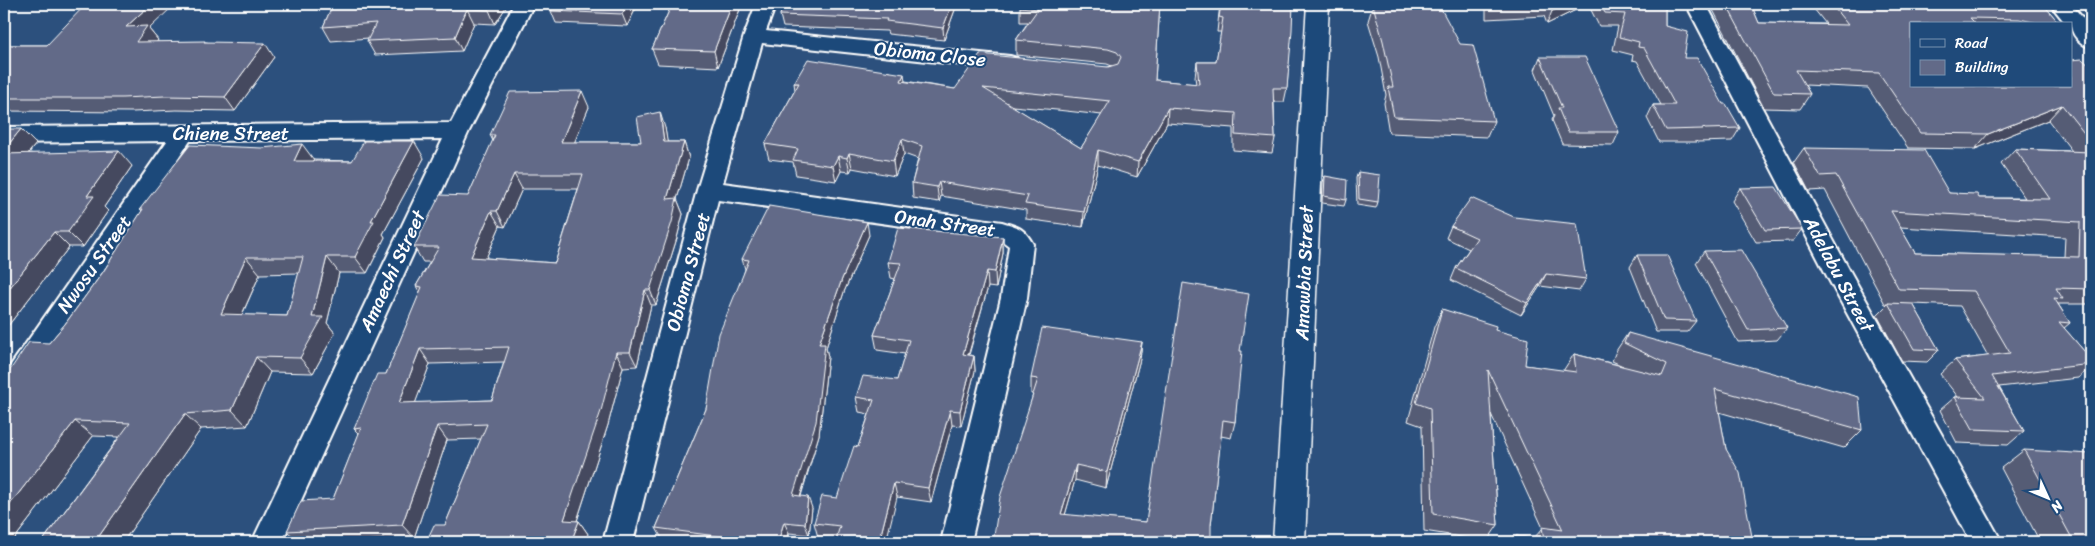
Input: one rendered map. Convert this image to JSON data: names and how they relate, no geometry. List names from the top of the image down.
{
  "streets": {
    "street": [
      "Obioma Close",
      "Chiene Street",
      "Onah Street",
      "Nwosu Street",
      "Amaechi Street",
      "Obioma Street",
      "Amawbia Street",
      "Adelabu Street"
    ]
  },
  "crossings": [
    ["Obioma Close", "Obioma Street"],
    ["Chiene Street", "Nwosu Street"],
    ["Chiene Street", "Amaechi Street"],
    ["Onah Street", "Obioma Street"]
  ],
  "legend": ["Road", "Building"],
  "north": "bottom right"
}
